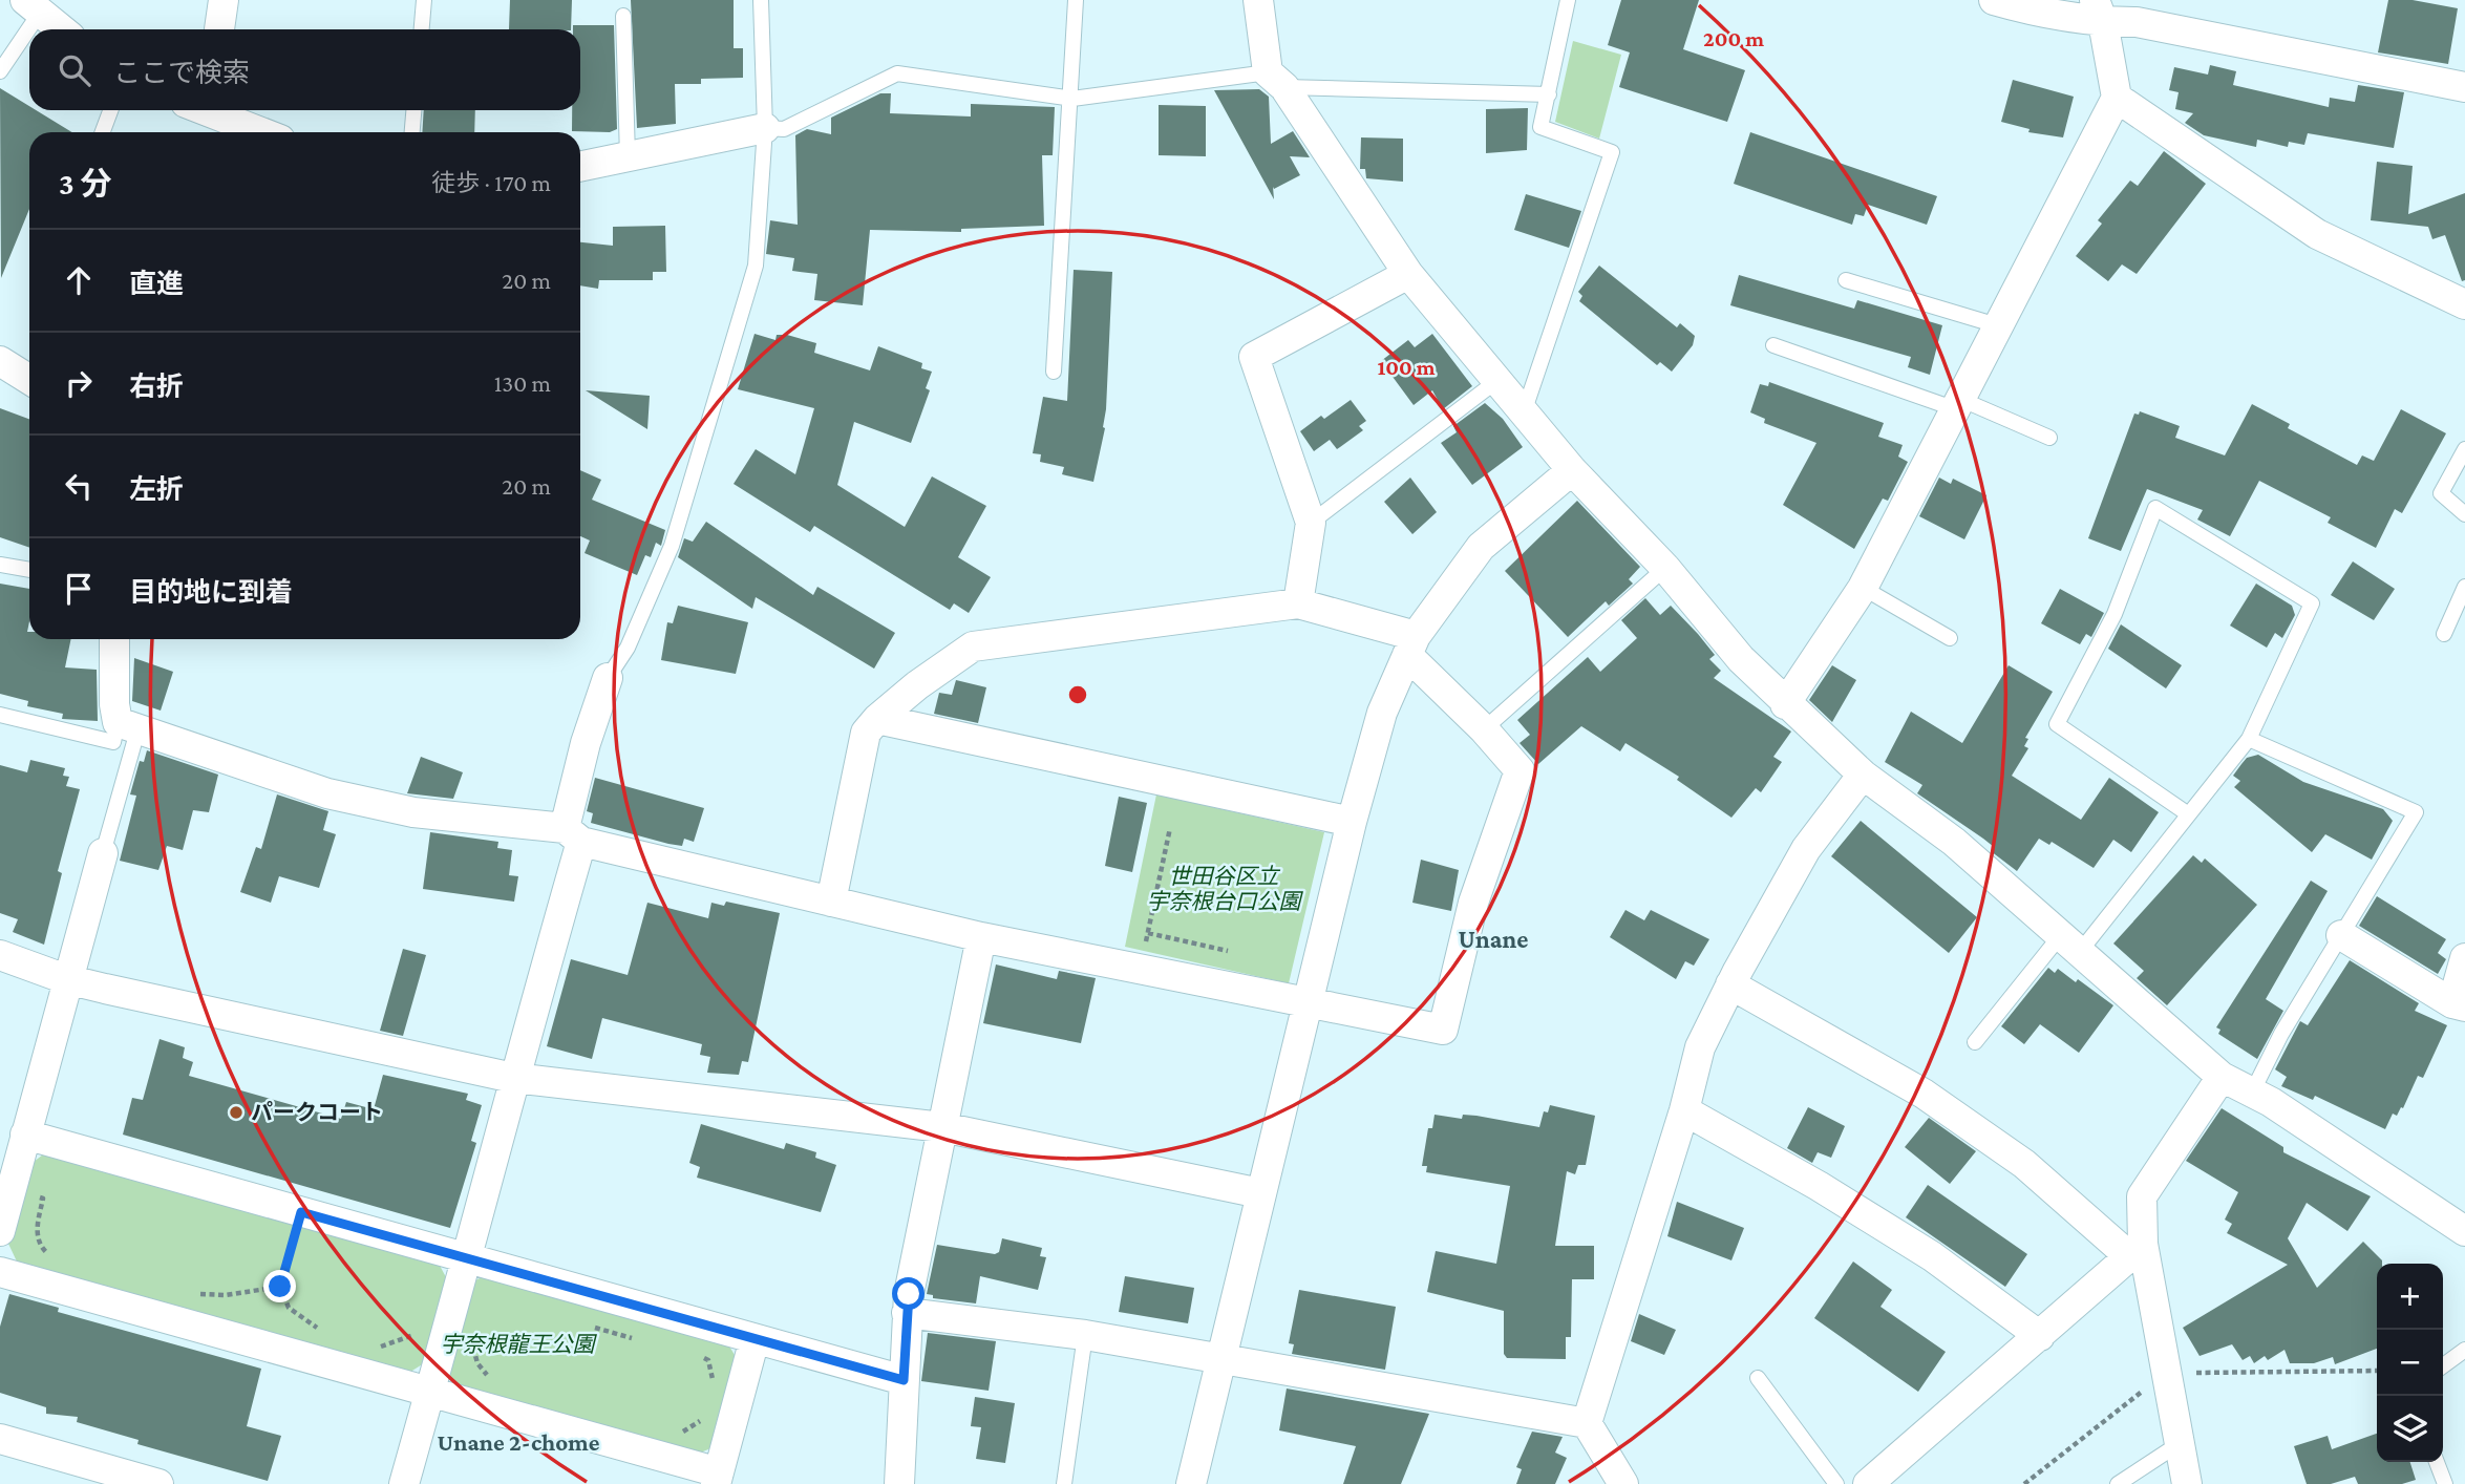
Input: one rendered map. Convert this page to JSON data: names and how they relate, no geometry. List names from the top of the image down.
{
  "districts": ["Unane", "Unane 2-chome"],
  "parks": ["世田谷区立 宇奈根台口公園", "宇奈根龍王公園"],
  "places": ["パークコート"],
  "page": {
    "search": "ここで検索",
    "heading": ["3 分", "徒歩 · 170 m"],
    "list": [
      ["直進", "20 m"],
      ["右折", "130 m"],
      ["左折", "20 m"],
      "目的地に到着"
    ],
    "map_buttons": ["+", "−"]
  },
  "rings": ["200 m", "100 m"]
}
